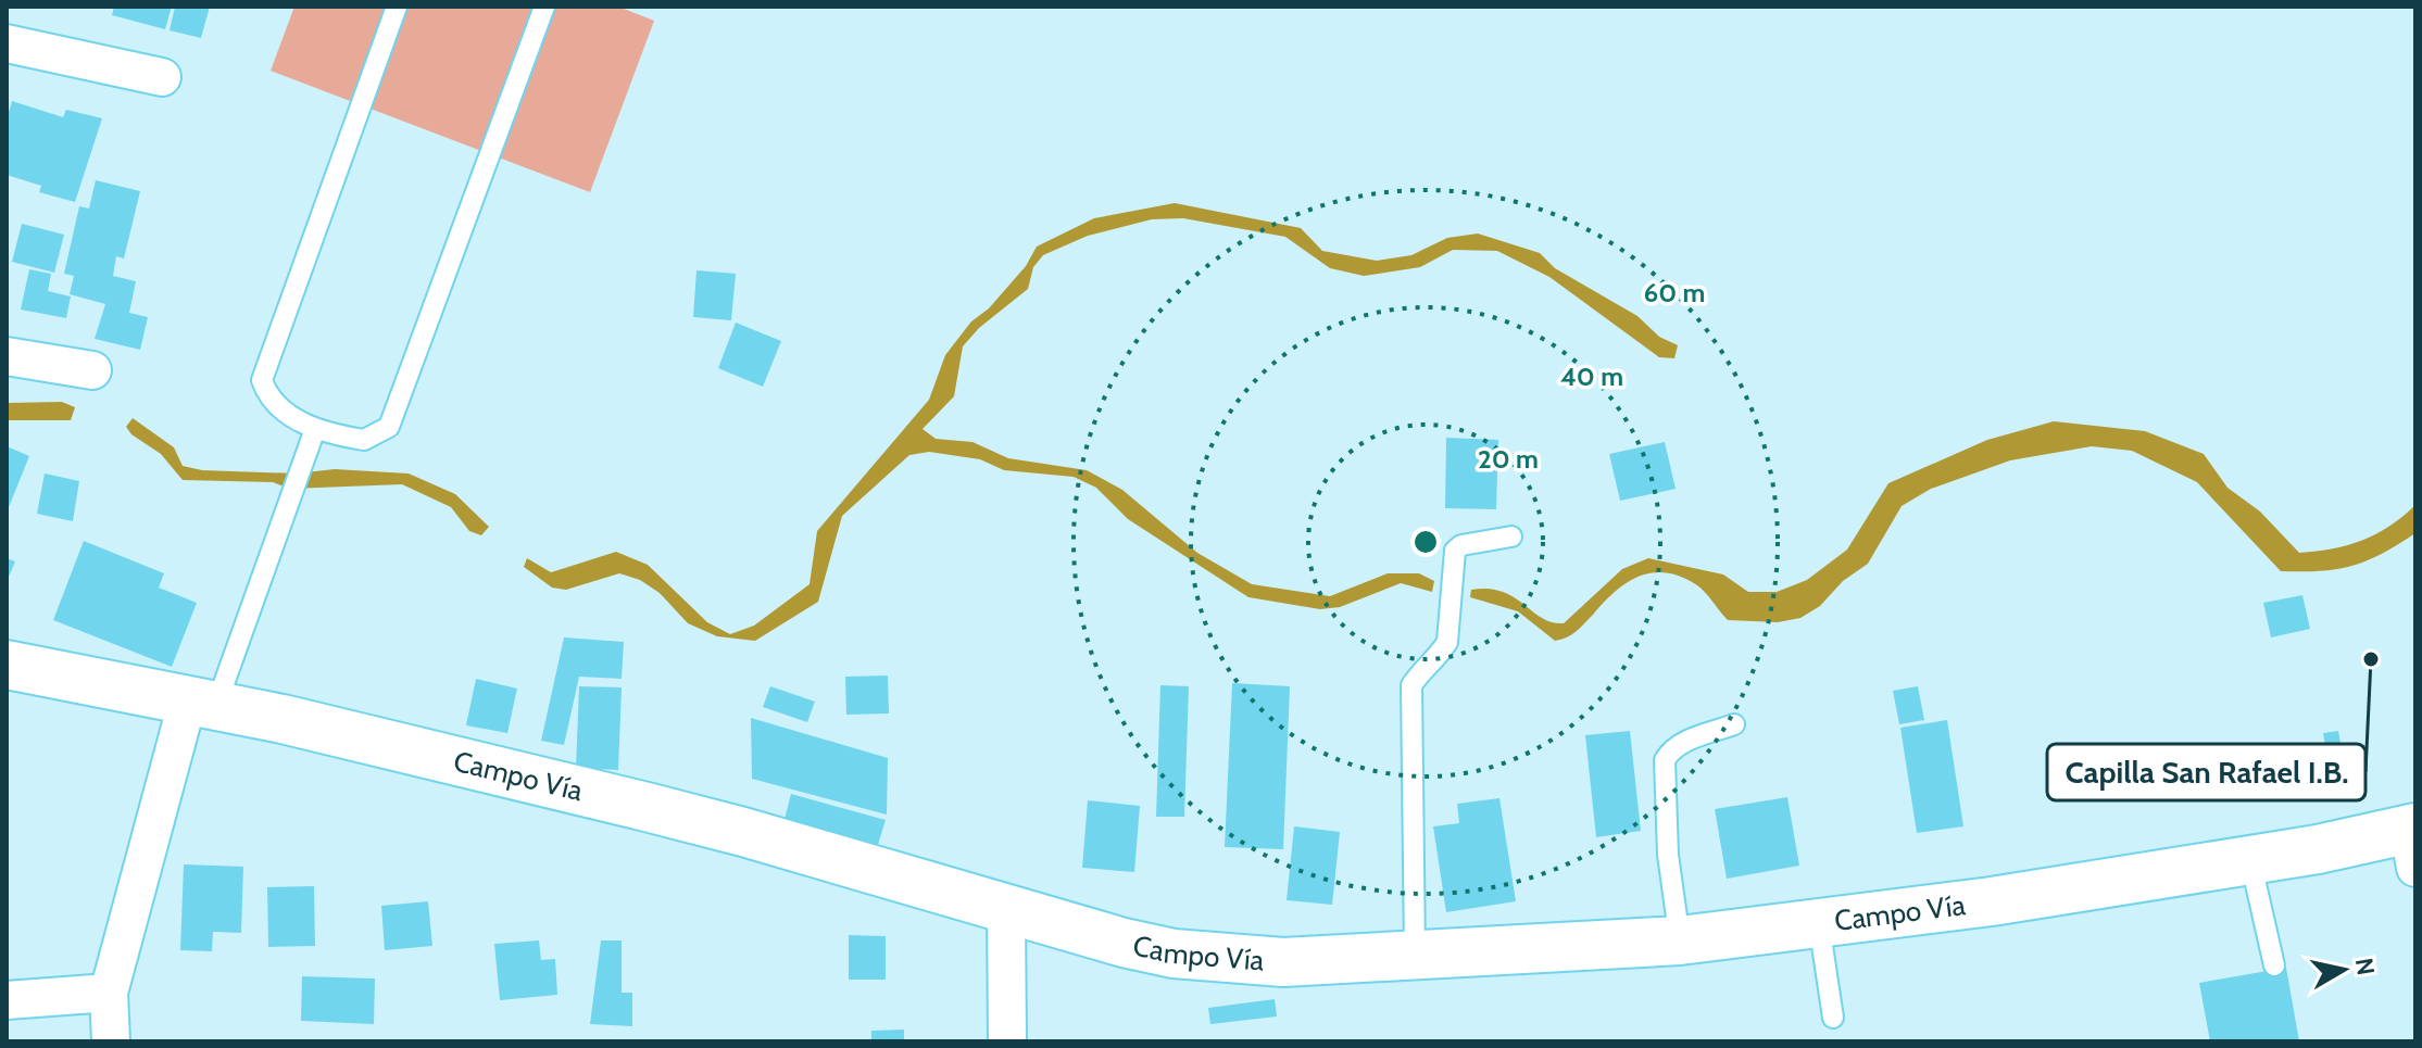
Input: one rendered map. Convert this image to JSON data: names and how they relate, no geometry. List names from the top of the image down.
{
  "streets": {
    "street": ["Campo Vía"]
  },
  "places": ["Capilla San Rafael I.B."],
  "north": "right",
  "rings": ["60 m", "40 m", "20 m"]
}
